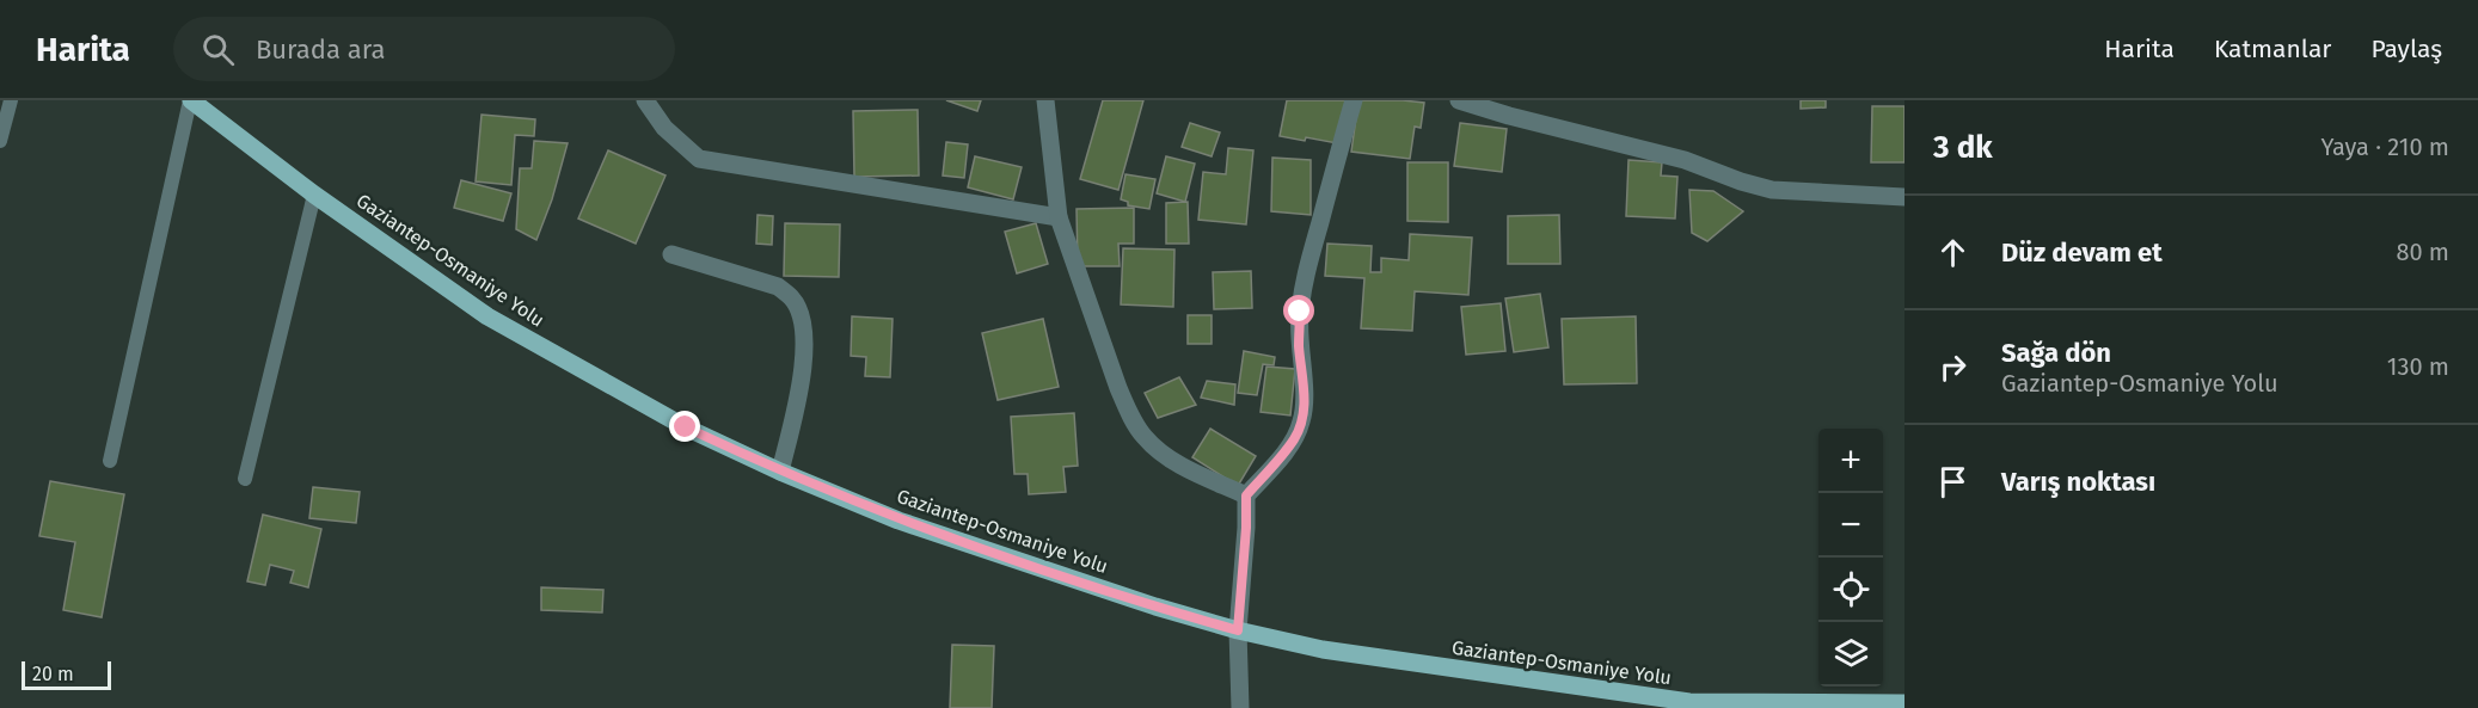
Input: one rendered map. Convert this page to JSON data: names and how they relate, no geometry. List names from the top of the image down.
{
  "streets": {
    "main road": ["Gaziantep-Osmaniye Yolu"]
  },
  "scale_bar": "20 m",
  "page": {
    "header": "Harita",
    "search": "Burada ara",
    "nav": ["Harita", "Katmanlar", "Paylaş"],
    "heading": ["3 dk", "Yaya · 210 m"],
    "list": [
      ["Düz devam et", "80 m"],
      ["Sağa dön", "Gaziantep-Osmaniye Yolu", "130 m"],
      "Varış noktası"
    ],
    "map_buttons": ["+", "−"],
    "scale": "20 m"
  }
}
